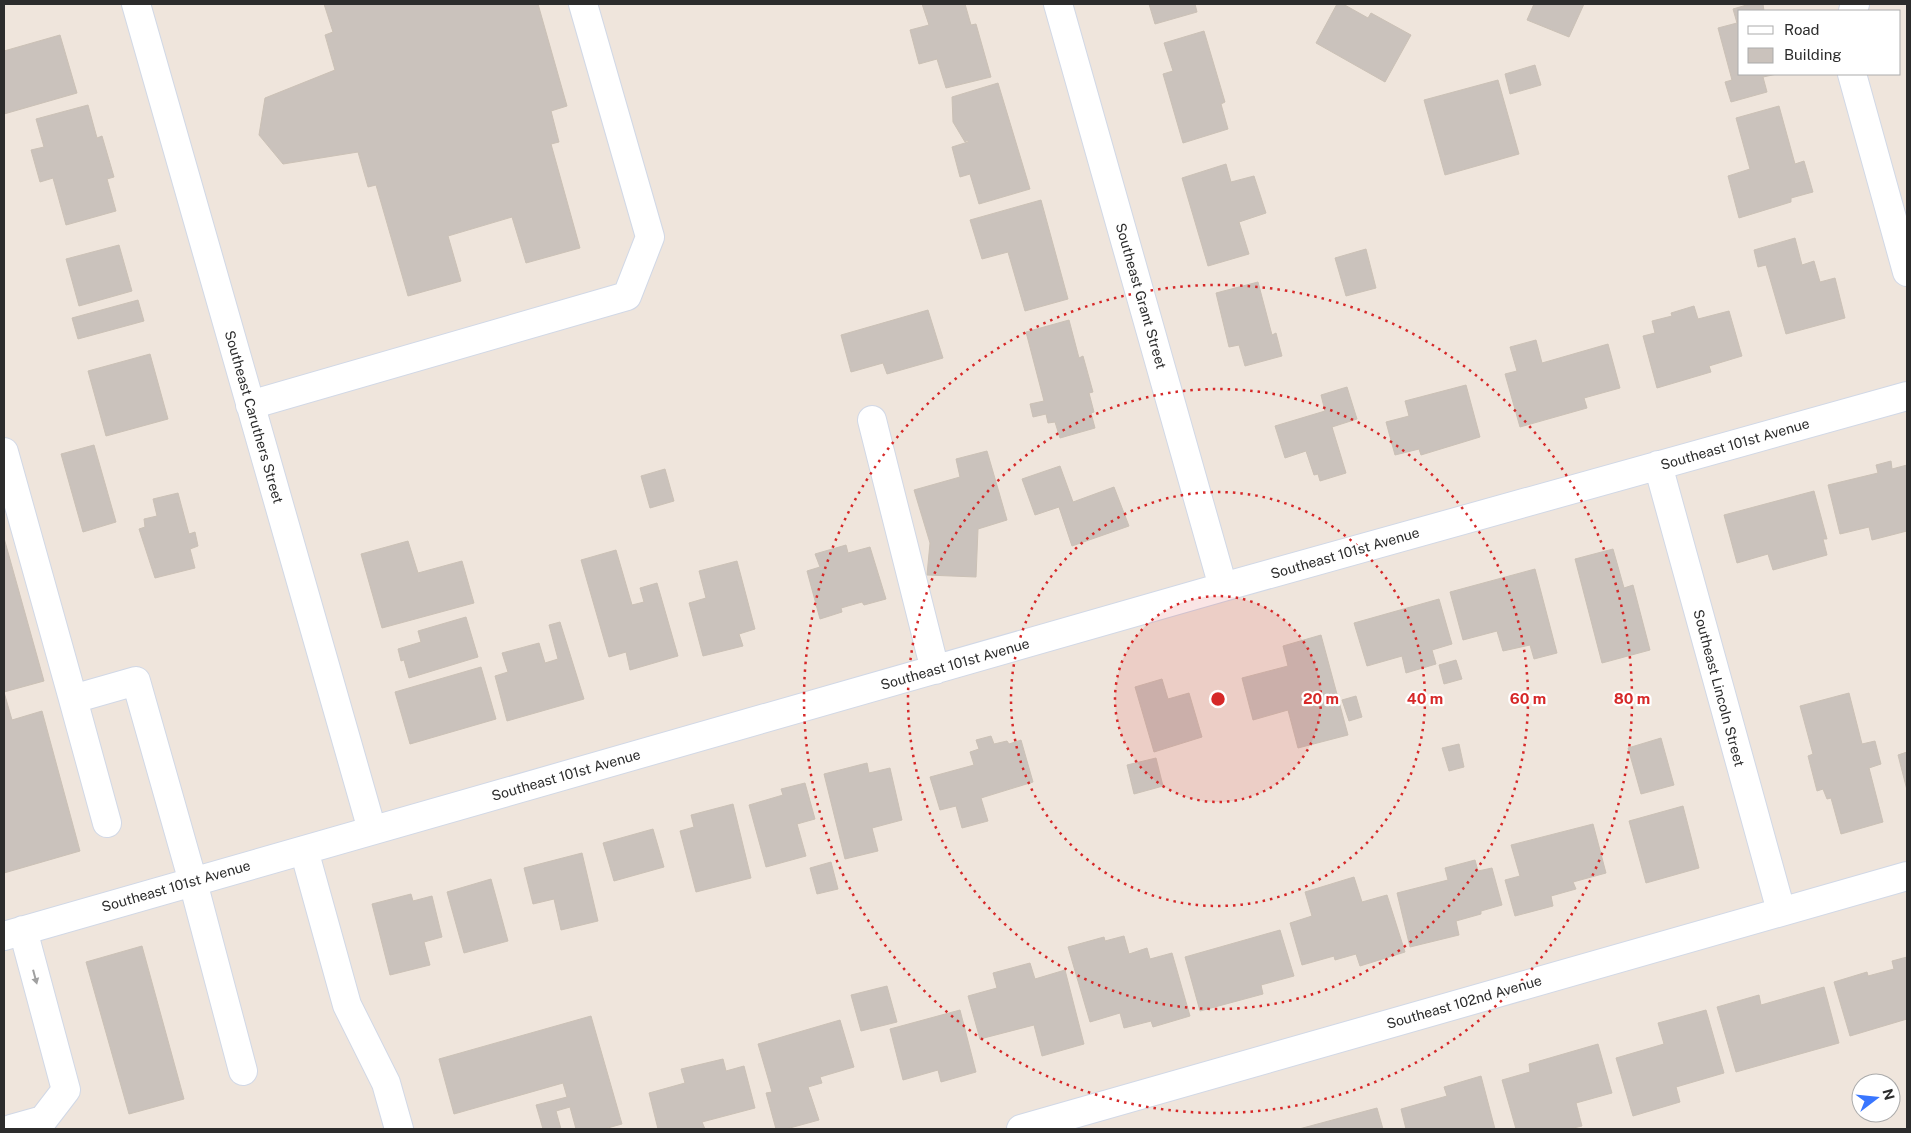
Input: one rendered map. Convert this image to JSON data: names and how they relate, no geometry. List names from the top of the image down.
{
  "streets": {
    "street": [
      "Southeast Grant Street",
      "Southeast Caruthers Street",
      "Southeast 101st Avenue",
      "Southeast Lincoln Street",
      "Southeast 102nd Avenue"
    ]
  },
  "crossings": [
    ["Southeast Grant Street", "Southeast 101st Avenue"],
    ["Southeast Caruthers Street", "Southeast 101st Avenue"],
    ["Southeast 101st Avenue", "Southeast Lincoln Street"],
    ["Southeast Lincoln Street", "Southeast 102nd Avenue"]
  ],
  "legend": ["Road", "Building"],
  "north": "right",
  "rings": [
    "20 m",
    "40 m",
    "60 m",
    "80 m"
  ]
}
